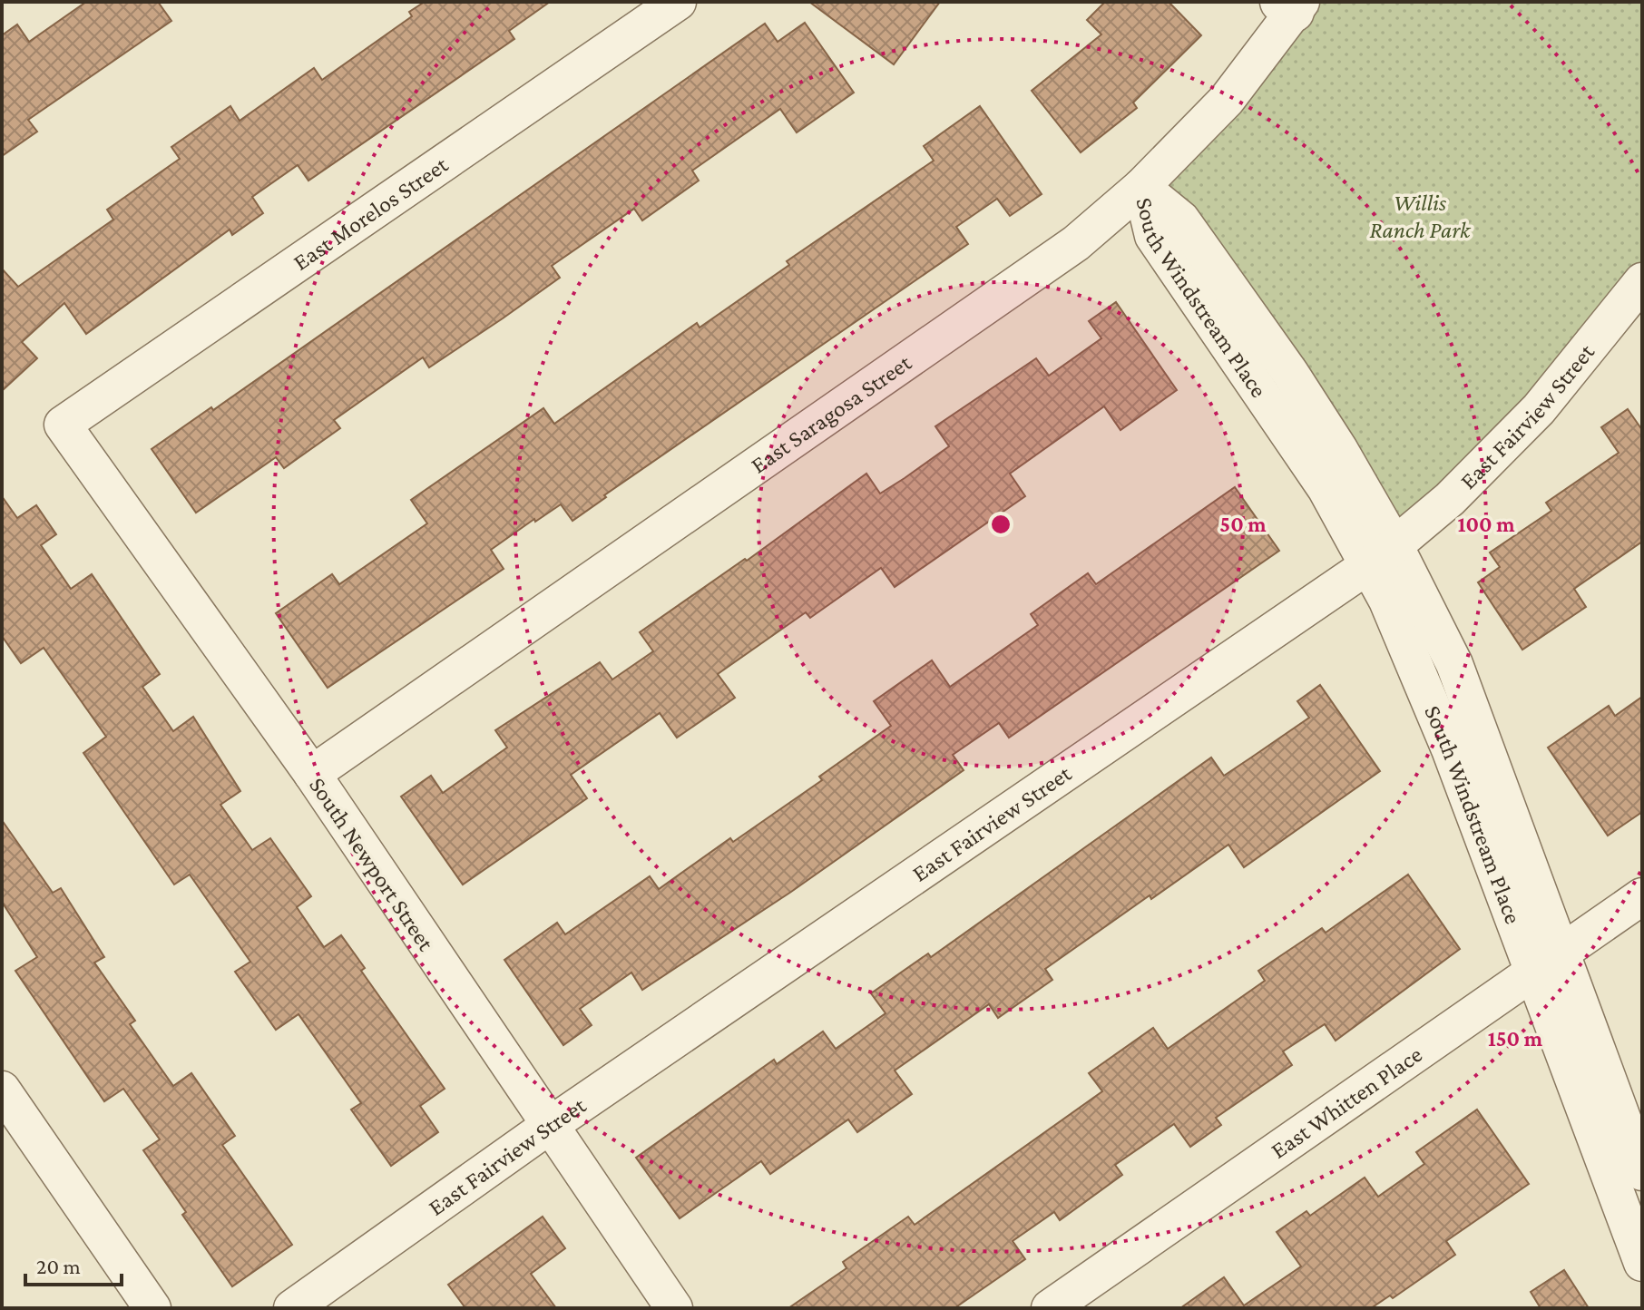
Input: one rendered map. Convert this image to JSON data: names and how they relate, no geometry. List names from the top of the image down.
{
  "streets": {
    "street": [
      "East Morelos Street",
      "South Windstream Place",
      "East Saragosa Street",
      "East Fairview Street",
      "South Newport Street",
      "East Whitten Place"
    ]
  },
  "crossings": [
    ["East Morelos Street", "South Newport Street"],
    ["South Windstream Place", "East Saragosa Street"],
    ["South Windstream Place", "East Fairview Street"],
    ["South Windstream Place", "East Whitten Place"],
    ["East Saragosa Street", "South Newport Street"],
    ["East Fairview Street", "South Newport Street"]
  ],
  "parks": ["Willis Ranch Park"],
  "scale_bar": "20 m",
  "rings": ["50 m", "100 m", "150 m"]
}
